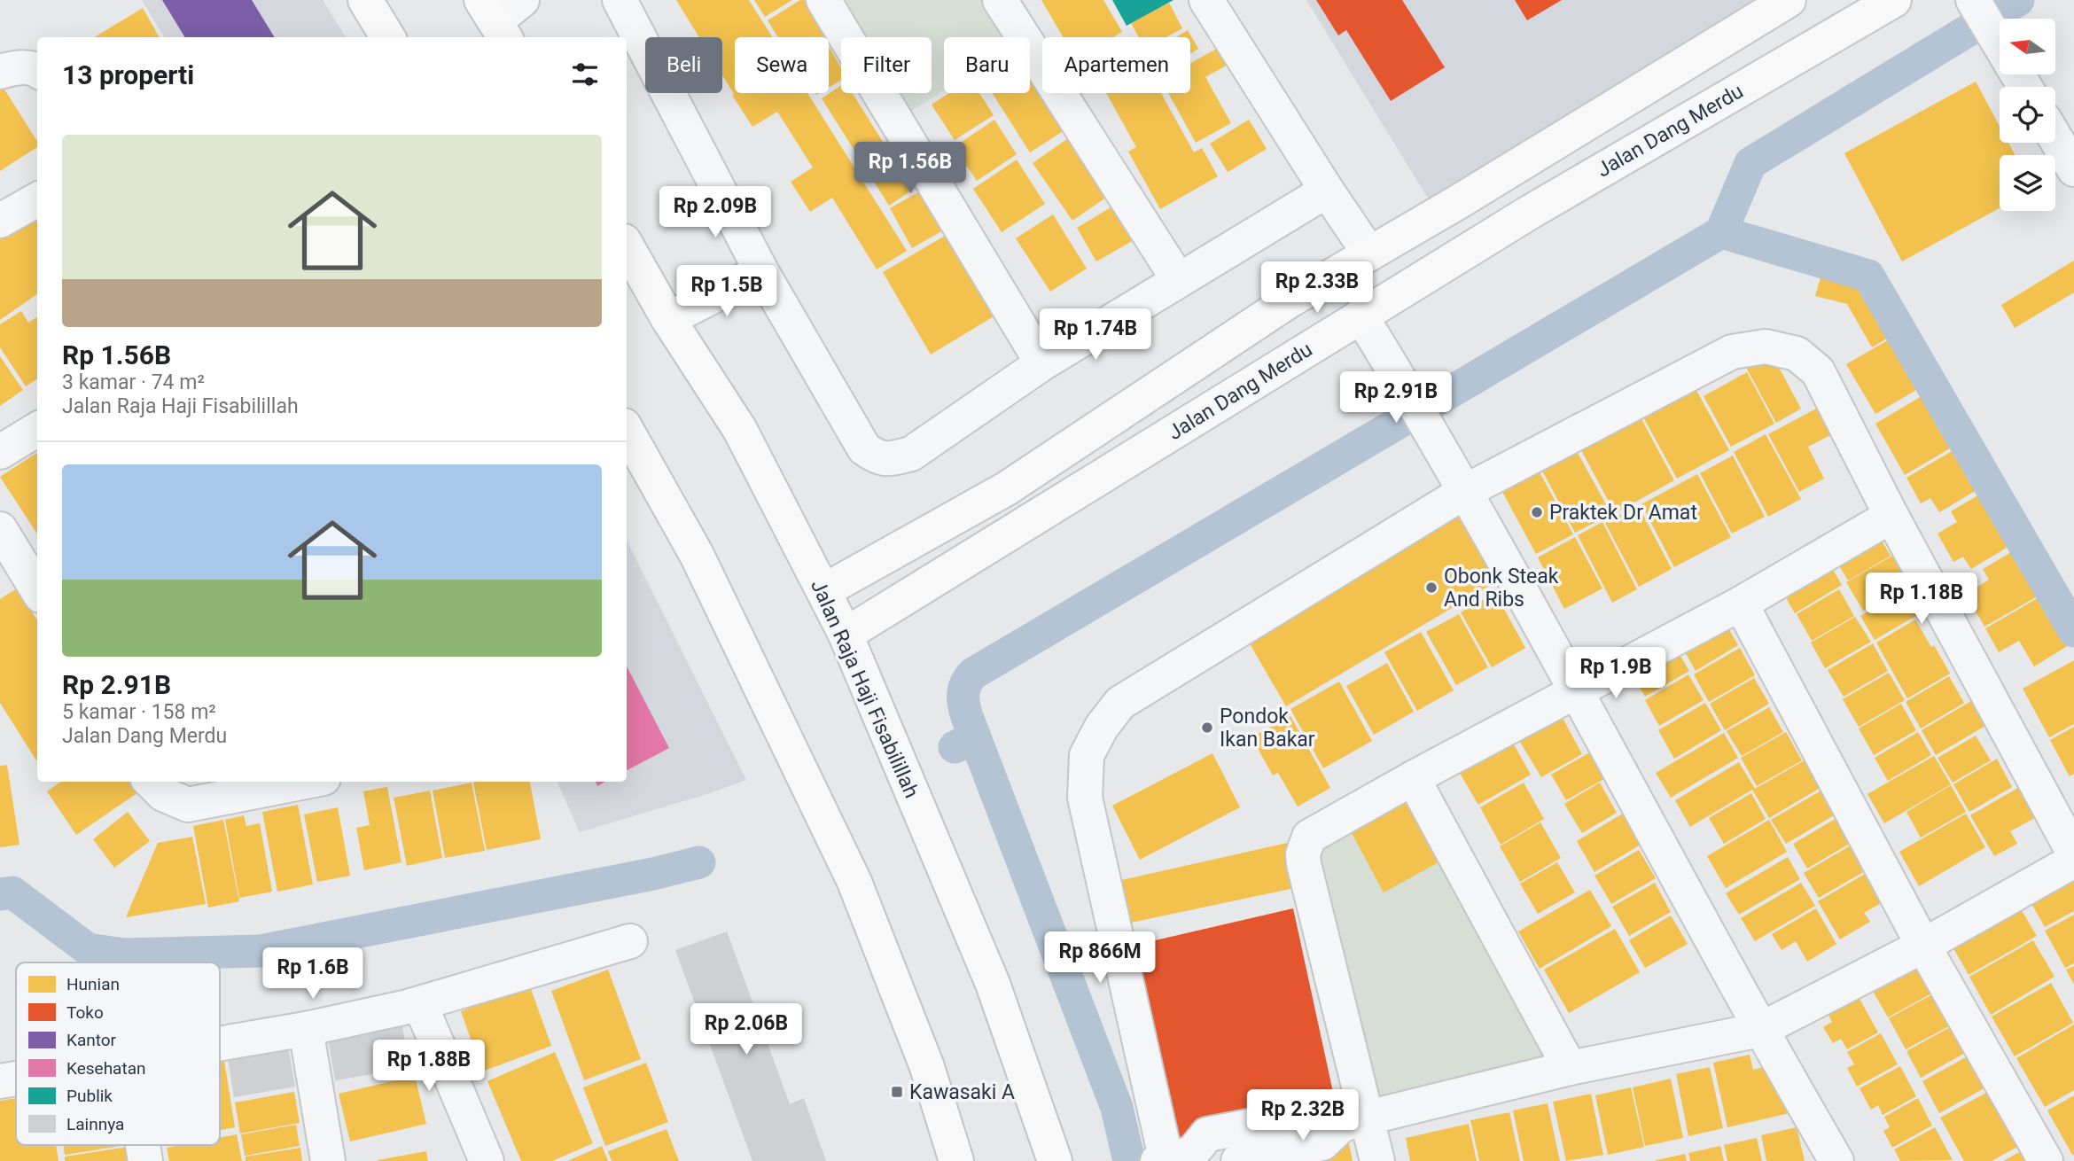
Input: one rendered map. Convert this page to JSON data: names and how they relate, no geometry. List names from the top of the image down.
{
  "streets": {
    "main road": ["Jalan Dang Merdu", "Jalan Raja Haji Fisabilillah"]
  },
  "crossings": [
    ["Jalan Dang Merdu", "Jalan Raja Haji Fisabilillah"]
  ],
  "places": {
    "other": ["Praktek Dr Amat", "Obonk Steak And Ribs", "Pondok Ikan Bakar"],
    "transit": ["Kawasaki A"]
  },
  "legend": [
    "Hunian",
    "Toko",
    "Kantor",
    "Kesehatan",
    "Publik",
    "Lainnya"
  ],
  "north": "left",
  "page": {
    "chip": [
      "Beli",
      "Sewa",
      "Filter",
      "Baru",
      "Apartemen"
    ],
    "heading": "13 properti",
    "list": [
      {
        "name": "Rp 1.56B",
        "note": "3 kamar · 74 m² · Jalan Raja Haji Fisabilillah"
      },
      {
        "name": "Rp 2.91B",
        "note": "5 kamar · 158 m² · Jalan Dang Merdu"
      }
    ],
    "price": [
      "Rp 1.56B",
      "Rp 2.09B",
      "Rp 2.33B",
      "Rp 1.5B",
      "Rp 1.74B",
      "Rp 2.91B",
      "Rp 1.18B",
      "Rp 1.9B",
      "Rp 866M",
      "Rp 1.6B",
      "Rp 2.06B",
      "Rp 1.88B",
      "Rp 2.32B"
    ]
  }
}
